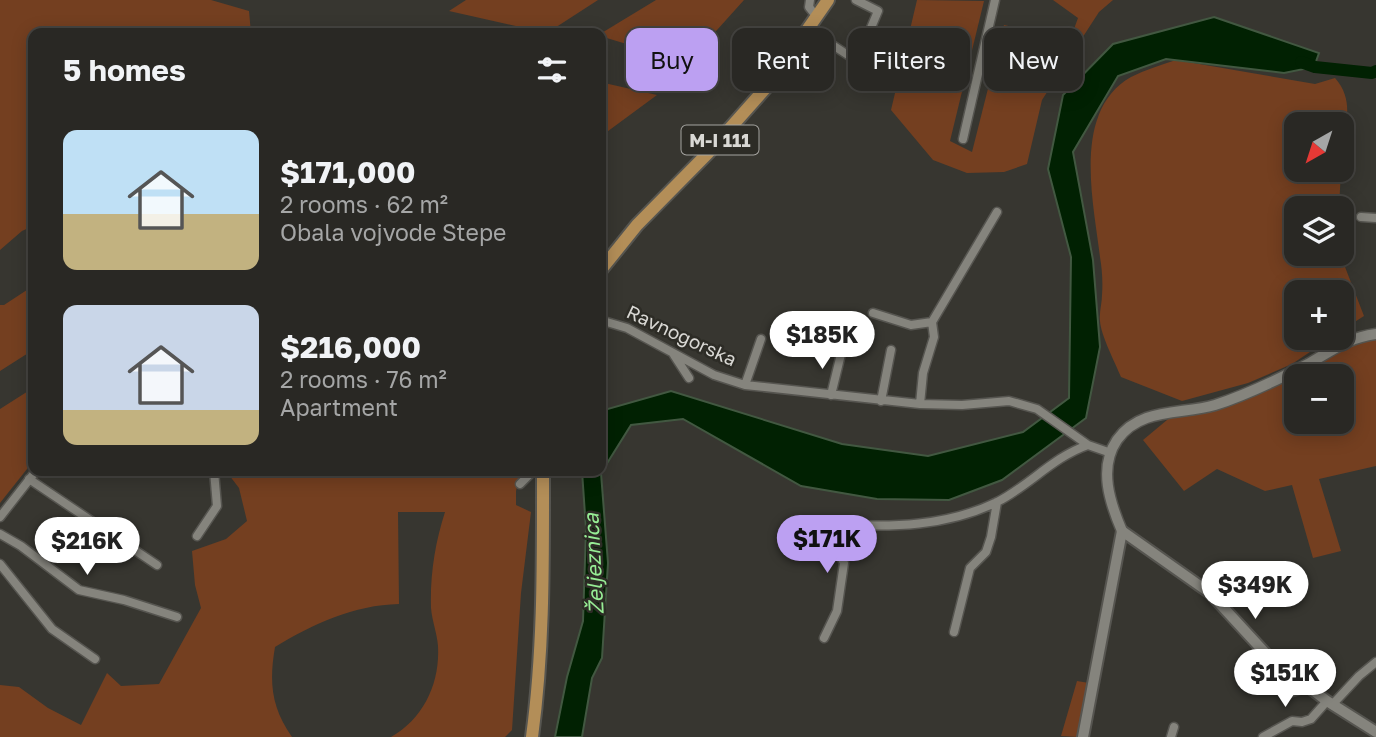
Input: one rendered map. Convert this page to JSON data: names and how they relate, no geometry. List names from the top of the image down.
{
  "streets": {
    "main road": ["M-I 111"],
    "street": ["Ravnogorska"]
  },
  "water": ["Željeznica"],
  "north": "bottom left",
  "page": {
    "chip": [
      "Buy",
      "Rent",
      "Filters",
      "New"
    ],
    "heading": "5 homes",
    "map_buttons": ["+", "−"],
    "list": [
      {
        "name": "$171,000",
        "note": "2 rooms · 62 m² · Obala vojvode Stepe"
      },
      {
        "name": "$216,000",
        "note": "2 rooms · 76 m² · Apartment"
      }
    ],
    "price": [
      "$185K",
      "$171K",
      "$216K",
      "$349K",
      "$151K"
    ]
  }
}
